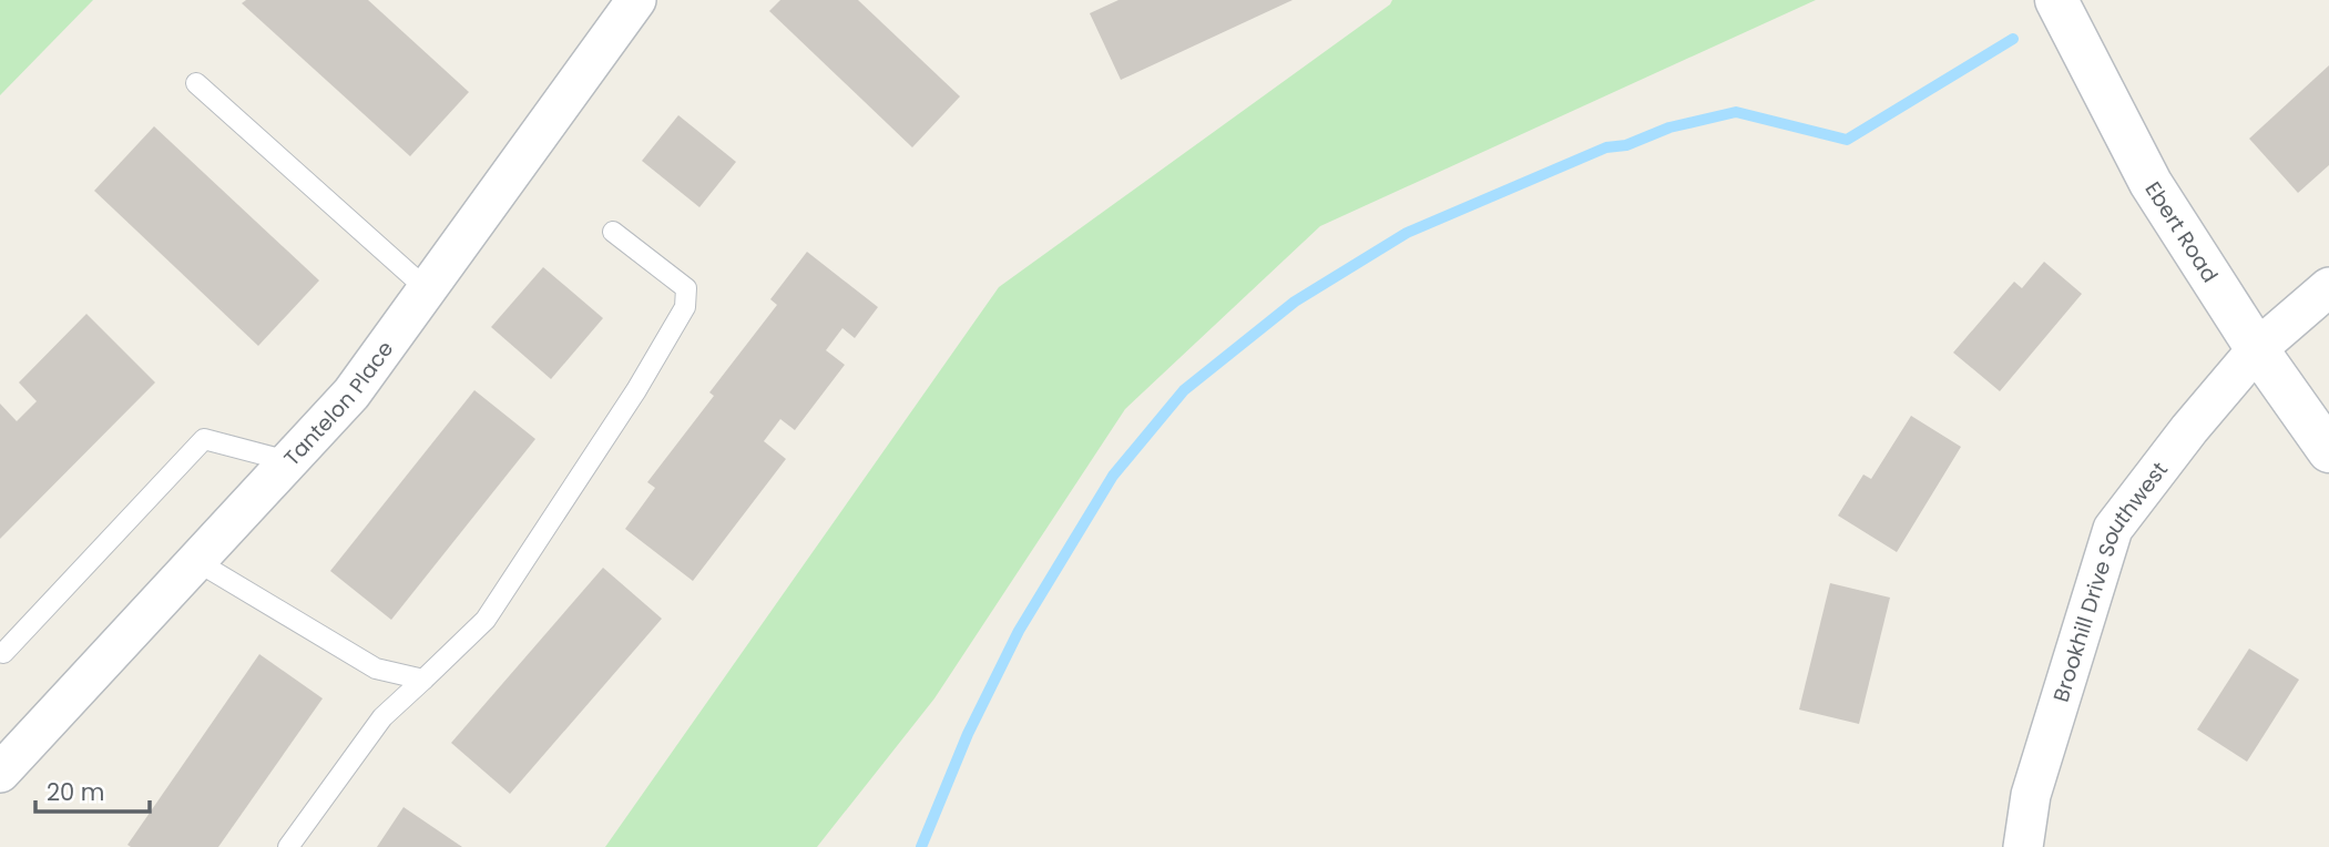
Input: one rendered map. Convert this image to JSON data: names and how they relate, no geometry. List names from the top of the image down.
{
  "streets": {
    "main road": ["Ebert Road"],
    "street": ["Tantelon Place", "Brookhill Drive Southwest"]
  },
  "crossings": [
    ["Ebert Road", "Brookhill Drive Southwest"]
  ],
  "scale_bar": "20 m"
}
